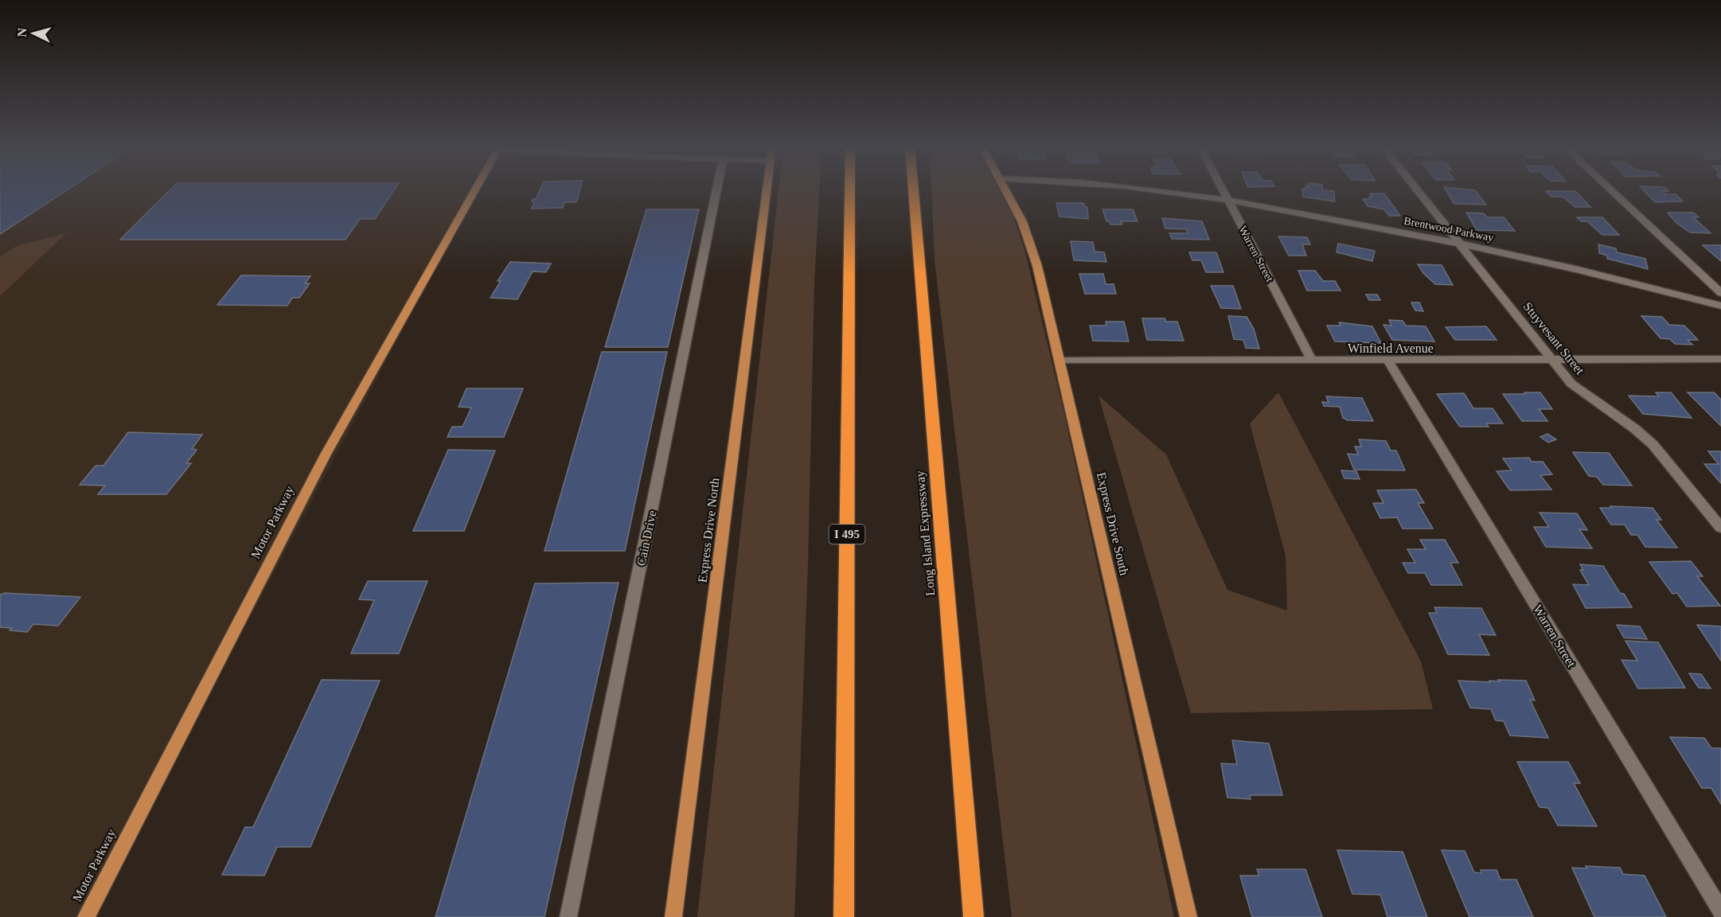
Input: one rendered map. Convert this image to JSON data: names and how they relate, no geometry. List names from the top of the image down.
{
  "streets": {
    "highway": ["Long Island Expressway", "I 495"],
    "main road": ["Motor Parkway", "Express Drive South", "Express Drive North"],
    "street": [
      "Brentwood Parkway",
      "Warren Street",
      "Stuyvesant Street",
      "Winfield Avenue",
      "Cain Drive"
    ]
  },
  "crossings": [
    ["Brentwood Parkway", "Warren Street"],
    ["Brentwood Parkway", "Stuyvesant Street"],
    ["Warren Street", "Winfield Avenue"],
    ["Stuyvesant Street", "Winfield Avenue"],
    ["Winfield Avenue", "Express Drive South"]
  ],
  "north": "left"
}
